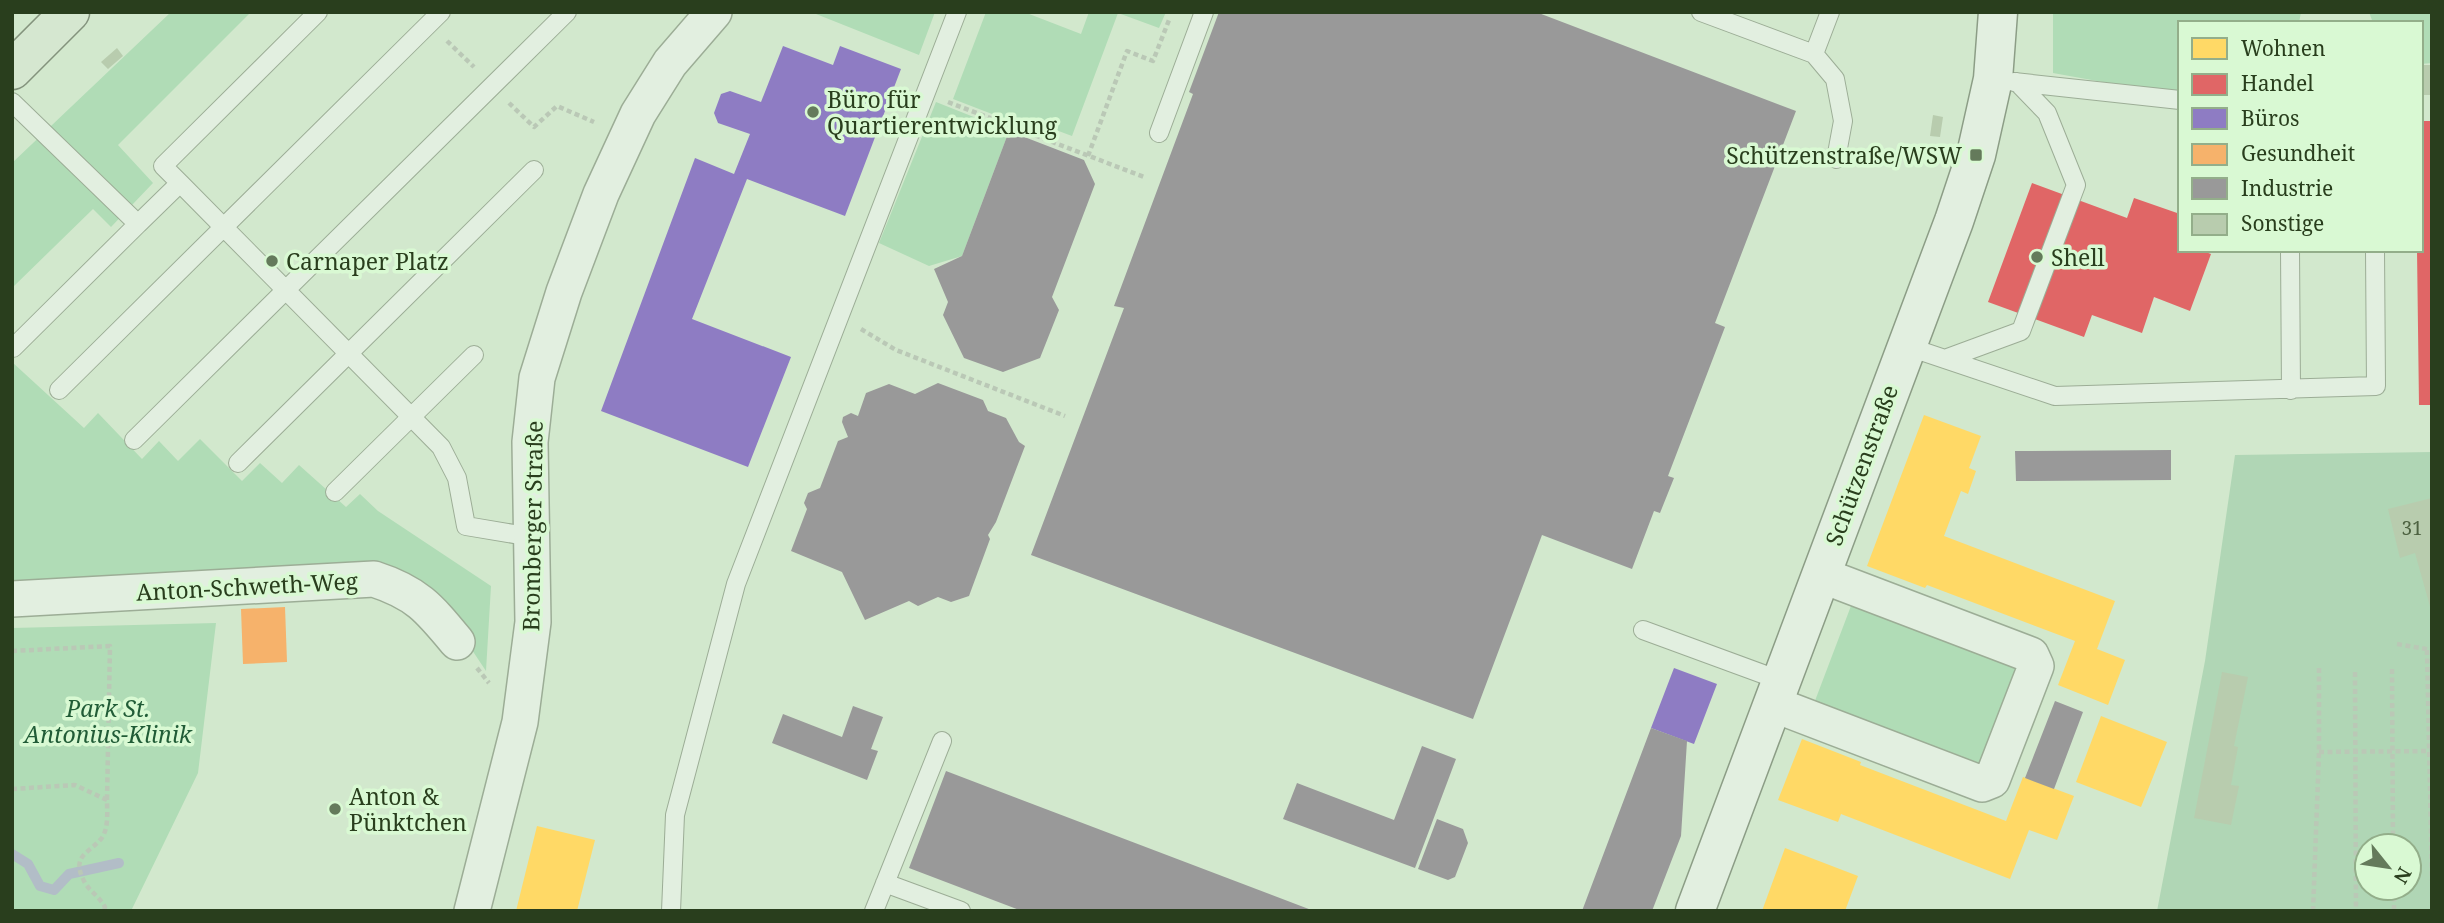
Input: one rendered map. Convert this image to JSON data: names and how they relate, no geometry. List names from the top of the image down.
{
  "streets": {
    "street": ["Schützenstraße", "Bromberger Straße", "Anton-Schweth-Weg"]
  },
  "parks": ["Park St. Antonius-Klinik"],
  "places": {
    "other": [
      "Büro für Quartierentwicklung",
      "Shell",
      "Carnaper Platz",
      "Anton & Pünktchen"
    ],
    "transit": ["Schützenstraße/WSW"]
  },
  "house_numbers": ["31"],
  "legend": [
    "Wohnen",
    "Handel",
    "Büros",
    "Gesundheit",
    "Industrie",
    "Sonstige"
  ],
  "north": "bottom right"
}
